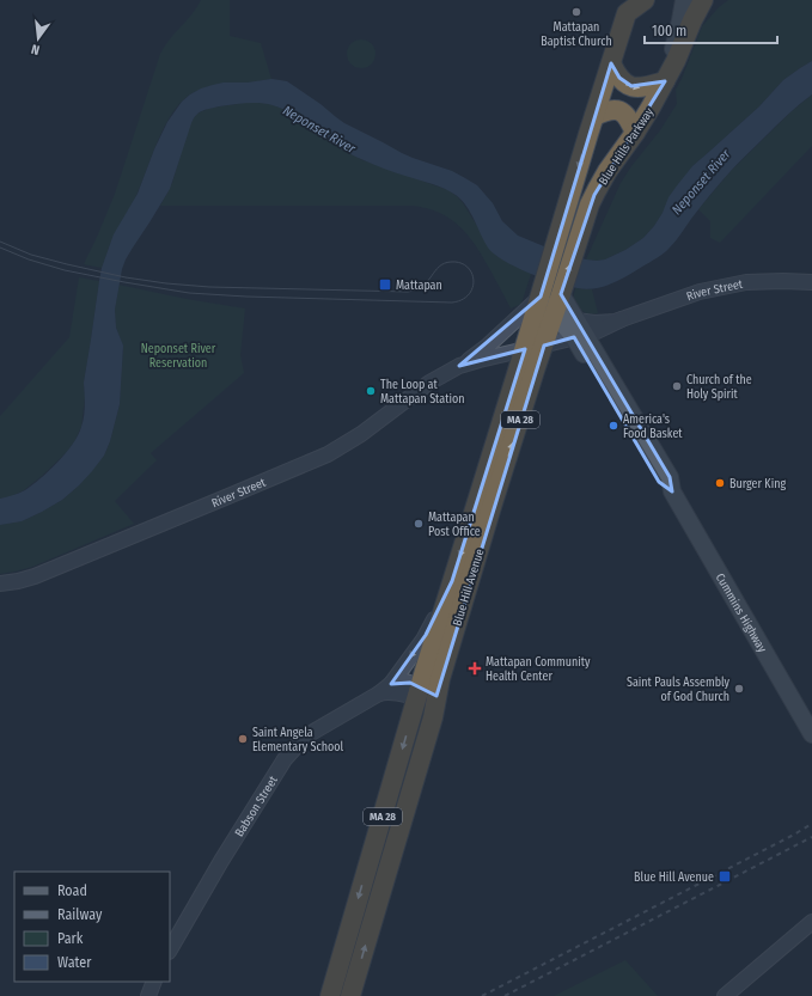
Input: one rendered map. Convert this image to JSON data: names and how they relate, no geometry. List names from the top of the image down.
{
  "streets": {
    "highway": ["Blue Hills Parkway", "MA 28", "Blue Hill Avenue"],
    "main road": ["River Street", "Cummins Highway", "Babson Street"]
  },
  "crossings": [
    ["Blue Hills Parkway", "River Street"],
    ["Blue Hills Parkway", "Blue Hill Avenue"],
    ["Blue Hills Parkway", "Cummins Highway"],
    ["River Street", "MA 28"],
    ["River Street", "Blue Hill Avenue"],
    ["River Street", "Cummins Highway"],
    ["MA 28", "Blue Hill Avenue"],
    ["MA 28", "Cummins Highway"],
    ["Blue Hill Avenue", "Babson Street"]
  ],
  "one_way": ["Blue Hills Parkway"],
  "water": ["Neponset River"],
  "parks": ["Neponset River Reservation"],
  "places": {
    "other": [
      "Mattapan Baptist Church",
      "Church of the Holy Spirit",
      "The Loop at Mattapan Station",
      "America's Food Basket",
      "Burger King",
      "Mattapan Post Office",
      "Saint Pauls Assembly of God Church",
      "Saint Angela Elementary School"
    ],
    "transit": ["Mattapan", "Blue Hill Avenue"],
    "health": ["Mattapan Community Health Center"]
  },
  "legend": [
    "Road",
    "Railway",
    "Park",
    "Water"
  ],
  "scale_bar": "100 m",
  "north": "bottom"
}
